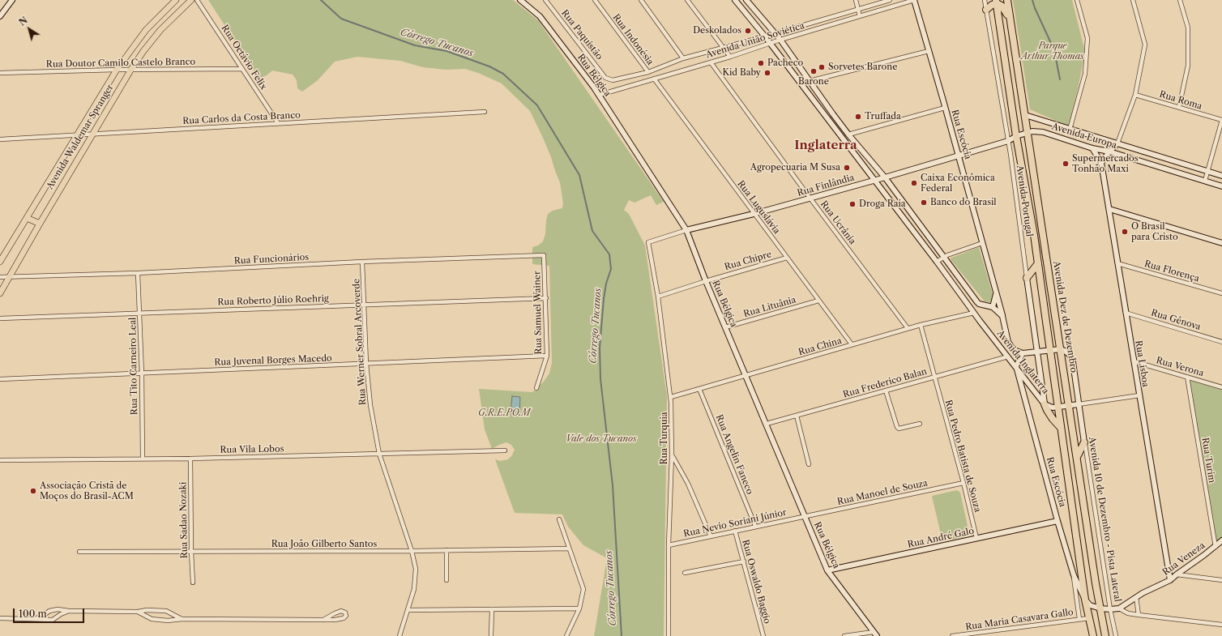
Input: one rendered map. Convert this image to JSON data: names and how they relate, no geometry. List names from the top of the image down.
{
  "streets": {
    "highway": ["Avenida Dez de Dezembro"],
    "main road": ["Avenida Waldemar Spranger"],
    "street": [
      "Rua Paquistão",
      "Rua Indonésia",
      "Avenida União Soviética",
      "Rua Octávio Felix",
      "Rua Doutor Camilo Castelo Branco",
      "Rua Bélgica",
      "Rua Roma",
      "Rua Carlos da Costa Branco",
      "Rua Escócia",
      "Avenida Europa",
      "Rua Finlândia",
      "Avenida Portugal",
      "Rua Luguslávia",
      "Rua Ucrânia",
      "Rua Funcionários",
      "Rua Chipre",
      "Rua Florença",
      "Rua Roberto Júlio Roehrig",
      "Rua Lituânia",
      "Rua Samuel Wainer",
      "Rua Gênova",
      "Rua Werner Sobral Arcoverde",
      "Rua China",
      "Rua Juvenal Borges Macedo",
      "Avenida Inglaterra",
      "Rua Lisboa",
      "Rua Tito Carneiro Leal",
      "Rua Verona",
      "Rua Frederico Balan",
      "Rua Turquia",
      "Rua Vila Lobos",
      "Rua Angelin Faneco",
      "Rua Pedro Batista de Souza",
      "Rua Turim",
      "Rua Manoel de Souza",
      "Avenida 10 de Dezembro - Pista Lateral",
      "Rua Sadao Nozaki",
      "Rua Nevio Soriani Júnior",
      "Rua André Galo",
      "Rua João Gilberto Santos",
      "Rua Veneza",
      "Rua Oswaldo Baggio",
      "Rua Maria Casavara Gallo"
    ]
  },
  "crossings": [
    ["Rua Paquistão", "Avenida União Soviética"],
    ["Rua Indonésia", "Avenida União Soviética"],
    ["Avenida União Soviética", "Rua Bélgica"],
    ["Avenida União Soviética", "Rua Escócia"],
    ["Avenida União Soviética", "Rua Luguslávia"],
    ["Avenida União Soviética", "Rua Ucrânia"],
    ["Avenida União Soviética", "Avenida Inglaterra"],
    ["Rua Octávio Felix", "Rua Doutor Camilo Castelo Branco"],
    ["Rua Octávio Felix", "Rua Carlos da Costa Branco"],
    ["Rua Doutor Camilo Castelo Branco", "Avenida Waldemar Spranger"],
    ["Rua Bélgica", "Rua Finlândia"],
    ["Rua Bélgica", "Rua Chipre"],
    ["Rua Bélgica", "Rua Lituânia"],
    ["Rua Bélgica", "Rua China"],
    ["Rua Bélgica", "Rua Frederico Balan"],
    ["Rua Bélgica", "Rua Manoel de Souza"],
    ["Rua Bélgica", "Rua Nevio Soriani Júnior"],
    ["Rua Bélgica", "Rua André Galo"],
    ["Rua Carlos da Costa Branco", "Avenida Waldemar Spranger"],
    ["Rua Escócia", "Rua Finlândia"],
    ["Rua Escócia", "Avenida Dez de Dezembro"],
    ["Rua Escócia", "Avenida Inglaterra"],
    ["Rua Escócia", "Rua André Galo"],
    ["Avenida Europa", "Rua Finlândia"],
    ["Avenida Europa", "Avenida Portugal"],
    ["Avenida Europa", "Avenida Dez de Dezembro"],
    ["Avenida Waldemar Spranger", "Rua Funcionários"],
    ["Rua Finlândia", "Avenida Portugal"],
    ["Rua Finlândia", "Rua Luguslávia"],
    ["Rua Finlândia", "Rua Ucrânia"],
    ["Rua Finlândia", "Avenida Inglaterra"],
    ["Rua Finlândia", "Rua Turquia"],
    ["Avenida Portugal", "Avenida Inglaterra"],
    ["Rua Luguslávia", "Rua Chipre"],
    ["Rua Luguslávia", "Rua Lituânia"],
    ["Rua Luguslávia", "Rua China"],
    ["Rua Ucrânia", "Rua China"],
    ["Rua Funcionários", "Rua Samuel Wainer"],
    ["Rua Funcionários", "Rua Werner Sobral Arcoverde"],
    ["Rua Funcionários", "Rua Tito Carneiro Leal"],
    ["Rua Chipre", "Rua Turquia"],
    ["Rua Florença", "Rua Lisboa"],
    ["Rua Roberto Júlio Roehrig", "Rua Samuel Wainer"],
    ["Rua Roberto Júlio Roehrig", "Rua Werner Sobral Arcoverde"],
    ["Rua Roberto Júlio Roehrig", "Rua Tito Carneiro Leal"],
    ["Rua Samuel Wainer", "Rua Juvenal Borges Macedo"],
    ["Avenida Dez de Dezembro", "Avenida Inglaterra"],
    ["Avenida Dez de Dezembro", "Rua Veneza"],
    ["Avenida Dez de Dezembro", "Rua Maria Casavara Gallo"],
    ["Rua Gênova", "Rua Lisboa"],
    ["Rua Werner Sobral Arcoverde", "Rua Juvenal Borges Macedo"],
    ["Rua Werner Sobral Arcoverde", "Rua Vila Lobos"],
    ["Rua Werner Sobral Arcoverde", "Rua João Gilberto Santos"],
    ["Rua China", "Avenida Inglaterra"],
    ["Rua China", "Rua Turquia"],
    ["Rua China", "Rua Angelin Faneco"],
    ["Rua China", "Rua Pedro Batista de Souza"],
    ["Rua Juvenal Borges Macedo", "Rua Tito Carneiro Leal"],
    ["Avenida Inglaterra", "Rua Frederico Balan"],
    ["Avenida Inglaterra", "Avenida 10 de Dezembro - Pista Lateral"],
    ["Rua Lisboa", "Rua Verona"],
    ["Rua Lisboa", "Rua Veneza"],
    ["Rua Tito Carneiro Leal", "Rua Vila Lobos"],
    ["Rua Verona", "Rua Turim"],
    ["Rua Frederico Balan", "Rua Pedro Batista de Souza"],
    ["Rua Turquia", "Rua Nevio Soriani Júnior"],
    ["Rua Vila Lobos", "Rua Sadao Nozaki"],
    ["Rua Angelin Faneco", "Rua Nevio Soriani Júnior"],
    ["Rua Pedro Batista de Souza", "Rua Manoel de Souza"],
    ["Rua Pedro Batista de Souza", "Rua André Galo"],
    ["Rua Turim", "Rua Veneza"],
    ["Rua Manoel de Souza", "Rua Nevio Soriani Júnior"],
    ["Avenida 10 de Dezembro - Pista Lateral", "Rua Veneza"],
    ["Rua Sadao Nozaki", "Rua João Gilberto Santos"],
    ["Rua Nevio Soriani Júnior", "Rua Oswaldo Baggio"]
  ],
  "districts": ["Inglaterra"],
  "water": ["Córrego Tucanos"],
  "parks": ["Parque Arthur Thomas", "G.R.E.PO.M", "Vale dos Tucanos"],
  "places": [
    "Deskolados",
    "Pacheco",
    "Sorvetes Barone",
    "Barone",
    "Kid Baby",
    "Truffada",
    "Supermercados Tonhão Maxi",
    "Agropecuaria M Susa",
    "Caixa Econômica Federal",
    "Banco do Brasil",
    "Droga Raia",
    "O Brasil para Cristo",
    "Associação Cristã de Moços do Brasil-ACM"
  ],
  "scale_bar": "100 m",
  "north": "top left"
}
